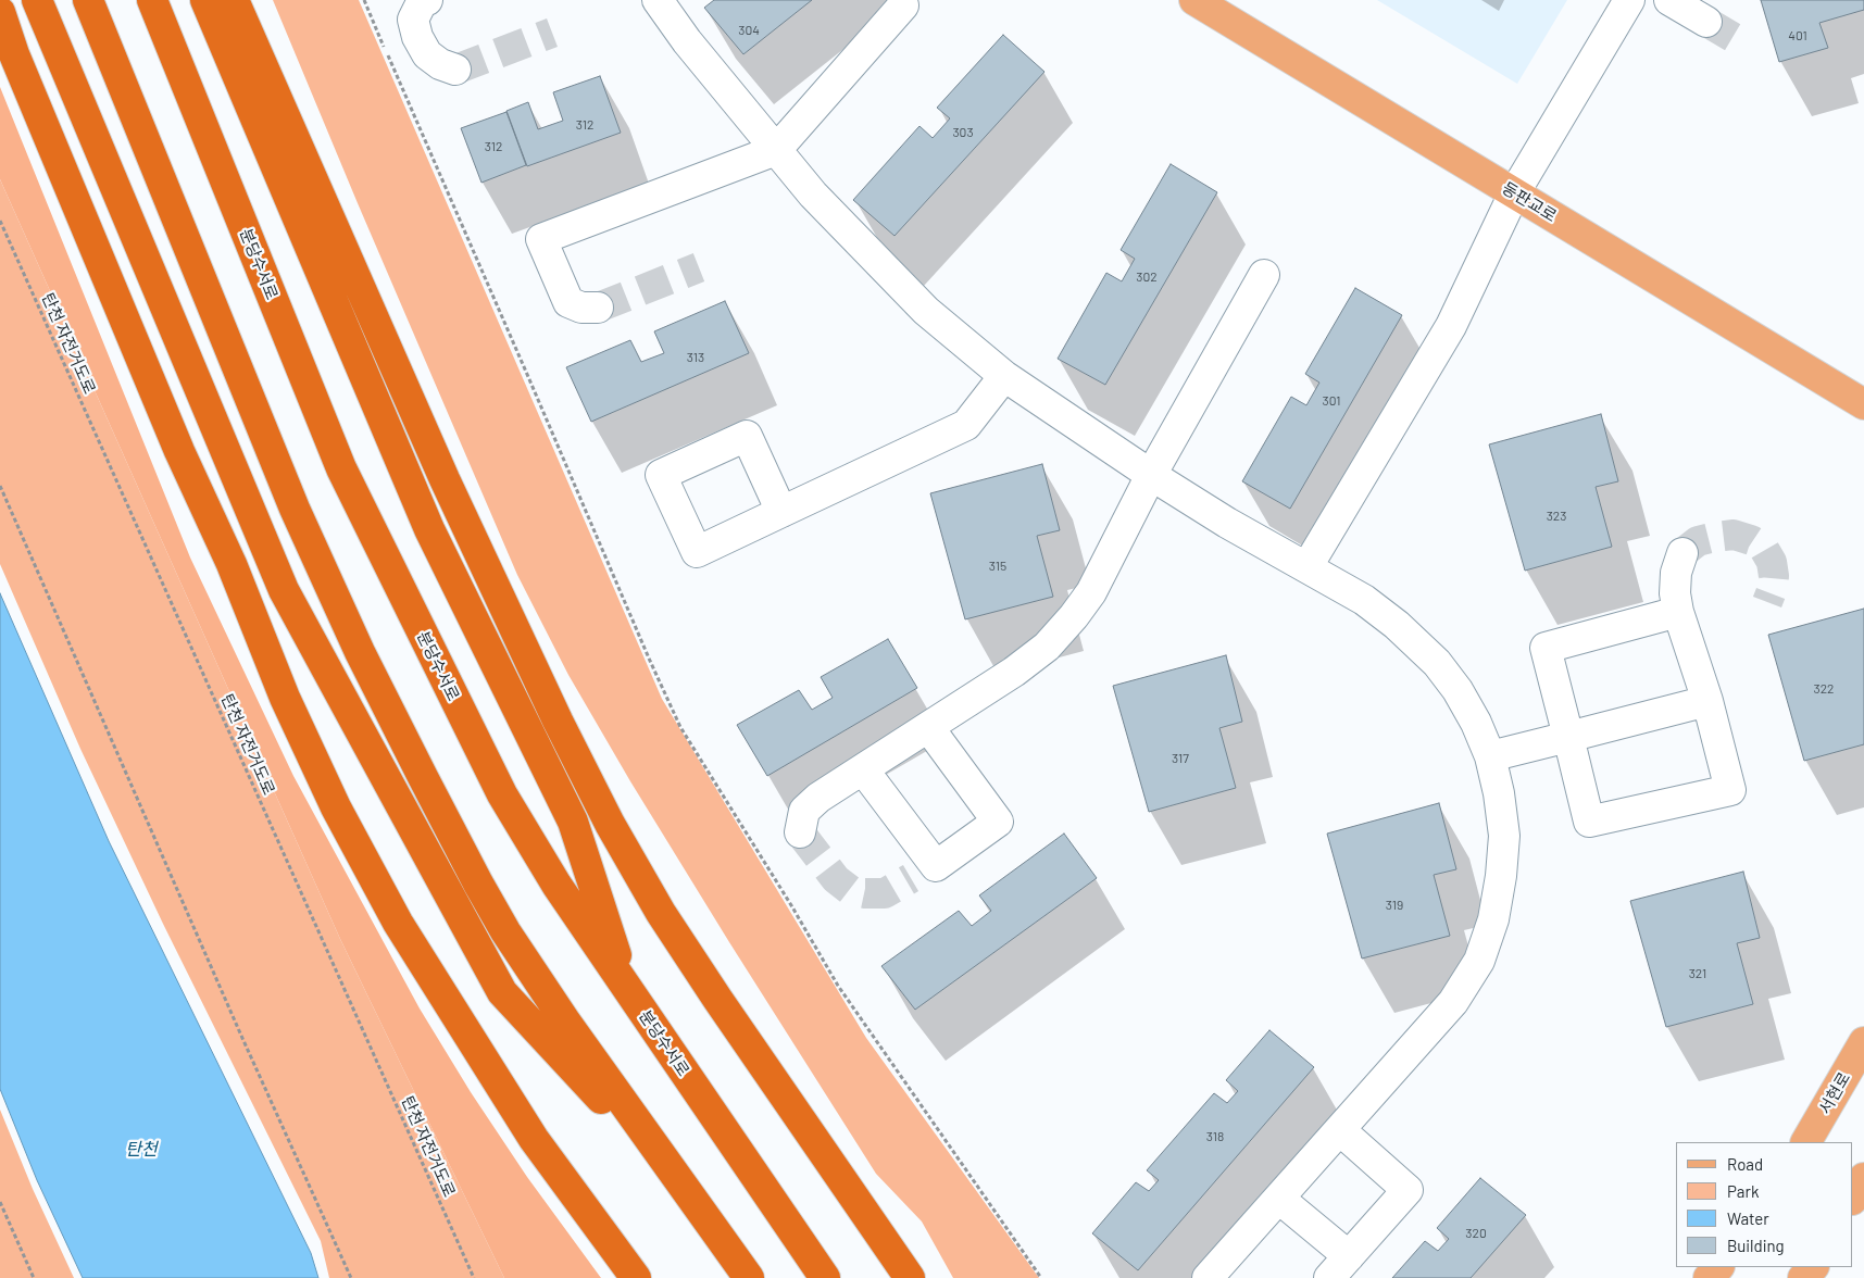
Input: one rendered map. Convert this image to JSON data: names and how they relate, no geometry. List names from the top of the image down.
{
  "streets": {
    "highway": ["분당수서로"],
    "main road": ["동판교로", "서현로"],
    "path": ["탄천 자전거도로"]
  },
  "water": ["탄천"],
  "house_numbers": [
    "304",
    "401",
    "312",
    "303",
    "312",
    "302",
    "313",
    "301",
    "323",
    "315",
    "322",
    "317",
    "319",
    "321",
    "318",
    "320"
  ],
  "legend": [
    "Road",
    "Park",
    "Water",
    "Building"
  ]
}
